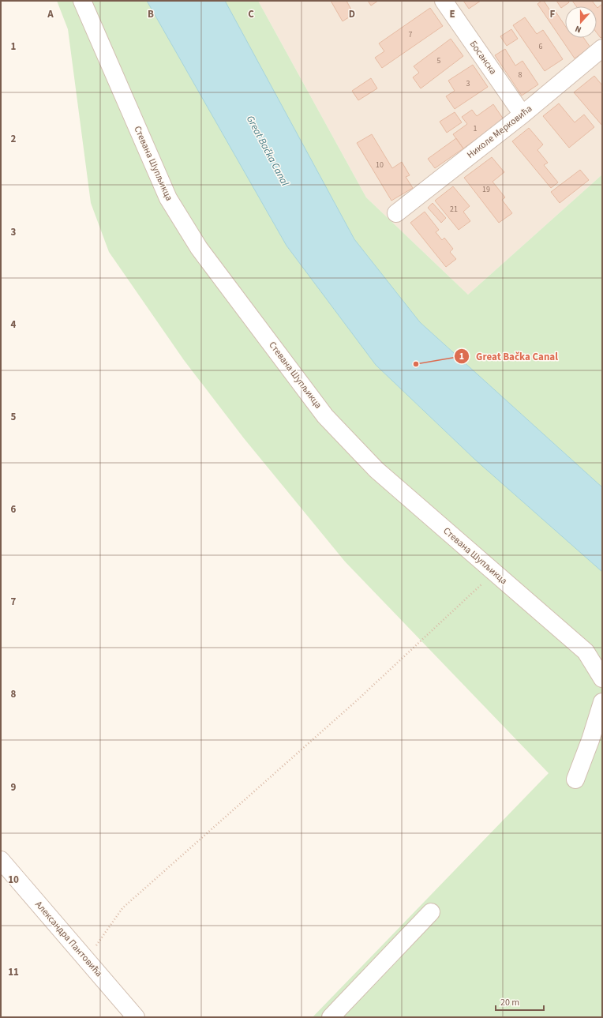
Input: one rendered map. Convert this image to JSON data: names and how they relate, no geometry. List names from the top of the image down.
{
  "streets": {
    "street": [
      "Босанска",
      "Николе Мерковића",
      "Стевана Шупљикца",
      "Александра Пантовића"
    ]
  },
  "crossings": [
    ["Босанска", "Николе Мерковића"]
  ],
  "water": ["Great Bačka Canal"],
  "places": ["Great Bačka Canal"],
  "house_numbers": [
    "7",
    "6",
    "5",
    "8",
    "3",
    "1",
    "10",
    "19",
    "21"
  ],
  "scale_bar": "20 m",
  "north": "bottom",
  "grid": {
    "columns": [
      "A",
      "B",
      "C",
      "D",
      "E",
      "F"
    ],
    "rows": [
      "1",
      "2",
      "3",
      "4",
      "5",
      "6",
      "7",
      "8",
      "9",
      "10",
      "11"
    ]
  }
}
